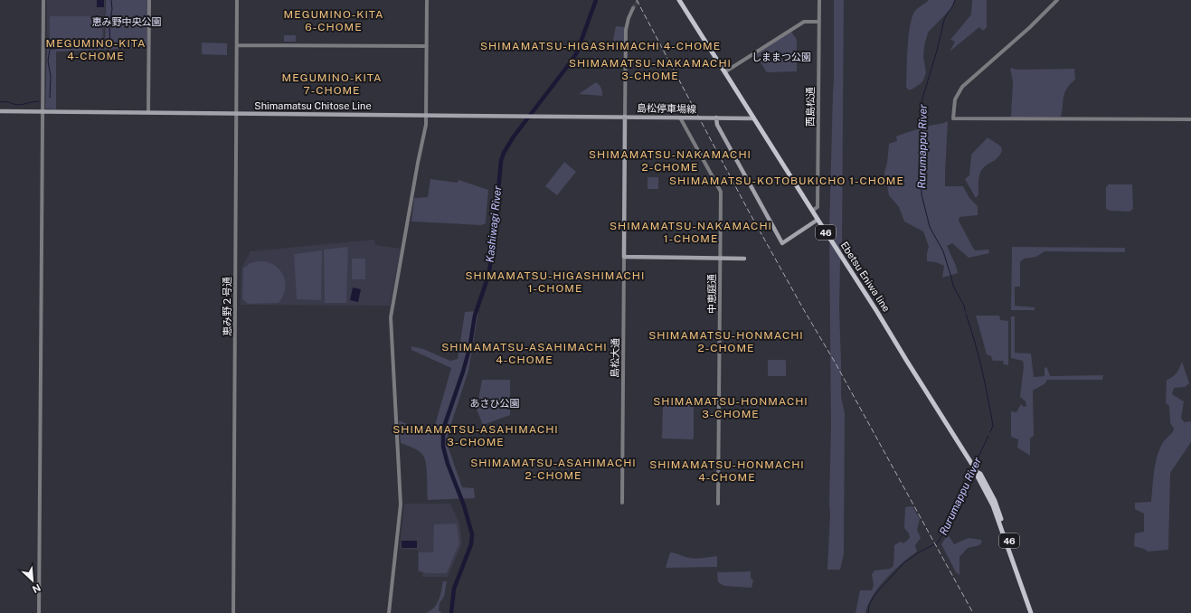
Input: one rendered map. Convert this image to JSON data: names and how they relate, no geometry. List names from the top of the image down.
{
  "streets": {
    "main road": [
      "Shimamatsu Chitose Line",
      "島松停車場線",
      "46",
      "Ebetsu Eniwa line"
    ],
    "street": [
      "西島松通",
      "中恵庭通",
      "恵み野２号通",
      "島松大通"
    ]
  },
  "crossings": [
    ["Shimamatsu Chitose Line", "島松停車場線"],
    ["Shimamatsu Chitose Line", "恵み野２号通"],
    ["西島松通", "Ebetsu Eniwa line"],
    ["島松停車場線", "Ebetsu Eniwa line"],
    ["島松停車場線", "中恵庭通"],
    ["島松停車場線", "島松大通"]
  ],
  "districts": [
    "MEGUMINO-KITA 6-CHOME",
    "MEGUMINO-KITA 4-CHOME",
    "SHIMAMATSU-HIGASHIMACHI 4-CHOME",
    "SHIMAMATSU-NAKAMACHI 3-CHOME",
    "MEGUMINO-KITA 7-CHOME",
    "SHIMAMATSU-NAKAMACHI 2-CHOME",
    "SHIMAMATSU-KOTOBUKICHO 1-CHOME",
    "SHIMAMATSU-NAKAMACHI 1-CHOME",
    "SHIMAMATSU-HIGASHIMACHI 1-CHOME",
    "SHIMAMATSU-HONMACHI 2-CHOME",
    "SHIMAMATSU-ASAHIMACHI 4-CHOME",
    "SHIMAMATSU-HONMACHI 3-CHOME",
    "SHIMAMATSU-ASAHIMACHI 3-CHOME",
    "SHIMAMATSU-ASAHIMACHI 2-CHOME",
    "SHIMAMATSU-HONMACHI 4-CHOME"
  ],
  "water": ["Rurumappu River", "Kashiwagi River"],
  "parks": ["恵み野中央公園", "しままつ公園", "あさひ公園"],
  "north": "bottom right"
}
